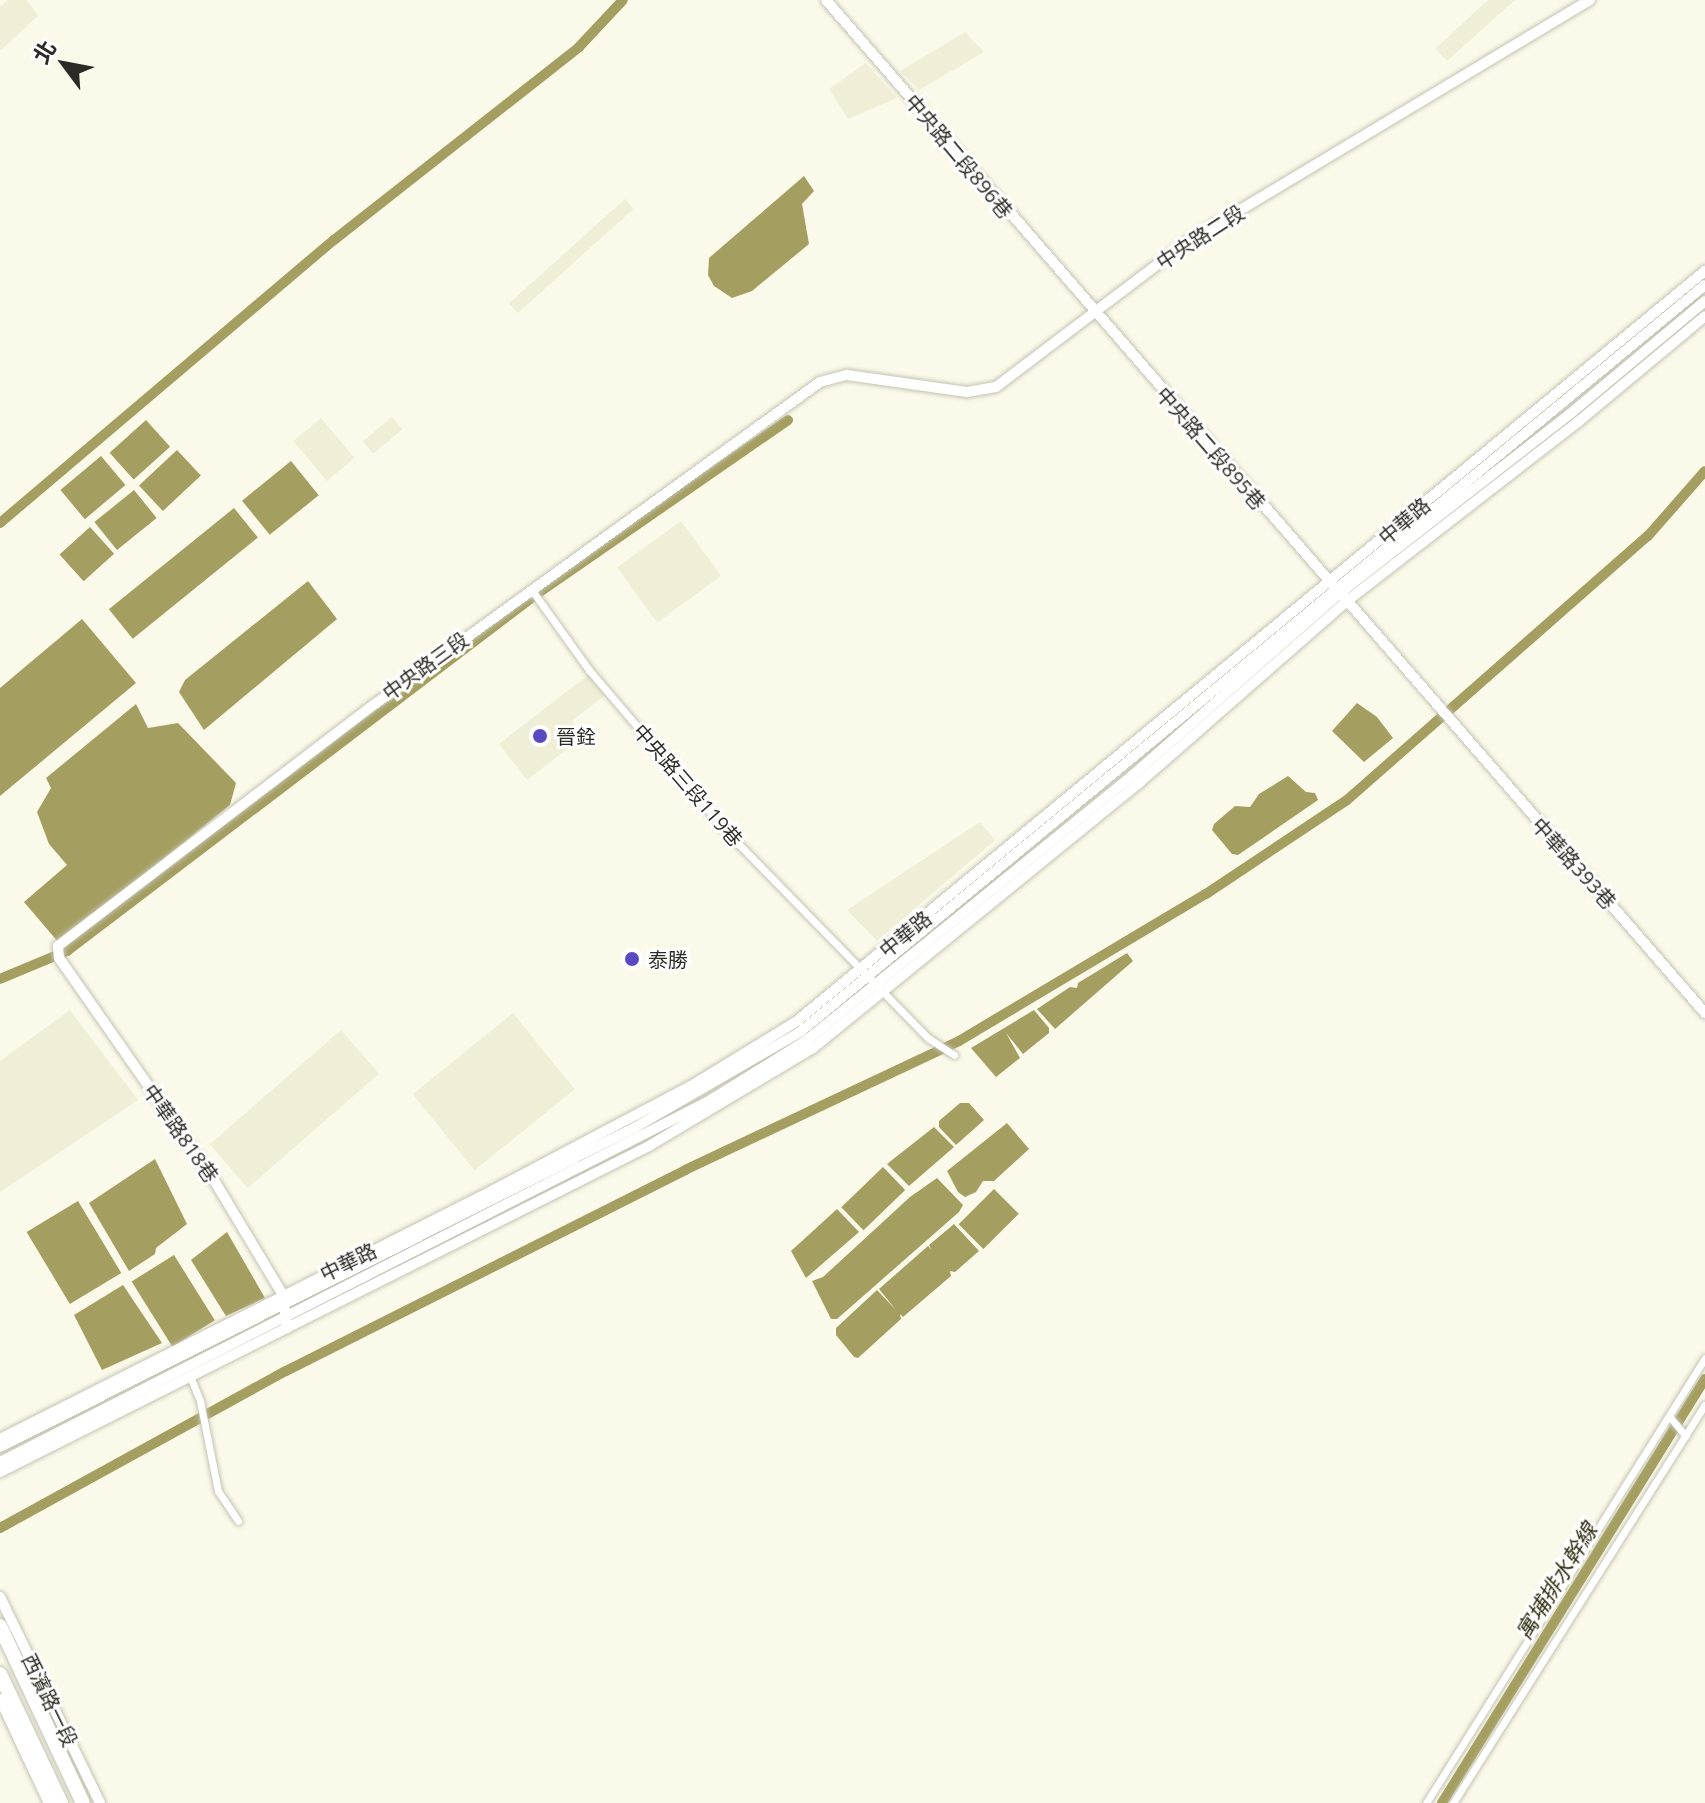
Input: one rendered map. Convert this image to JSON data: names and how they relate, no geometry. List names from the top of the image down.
{
  "streets": {
    "main road": [
      "中央路二段896巷",
      "中央路二段",
      "中央路二段895巷",
      "中華路",
      "中央路三段",
      "中華路393巷",
      "中華路818巷",
      "西濱路一段"
    ],
    "street": ["中央路三段119巷"]
  },
  "crossings": [
    ["中央路二段896巷", "中央路二段"],
    ["中央路二段896巷", "中央路二段895巷"],
    ["中央路二段", "中央路二段895巷"],
    ["中央路二段", "中央路三段"],
    ["中央路二段895巷", "中華路"],
    ["中央路二段895巷", "中華路393巷"],
    ["中華路", "中央路三段119巷"],
    ["中華路", "中華路393巷"],
    ["中華路", "中華路818巷"],
    ["中央路三段", "中央路三段119巷"],
    ["中央路三段", "中華路818巷"]
  ],
  "water": ["寓埔排水幹線"],
  "places": ["晉銓", "泰勝"],
  "north": "top left"
}
